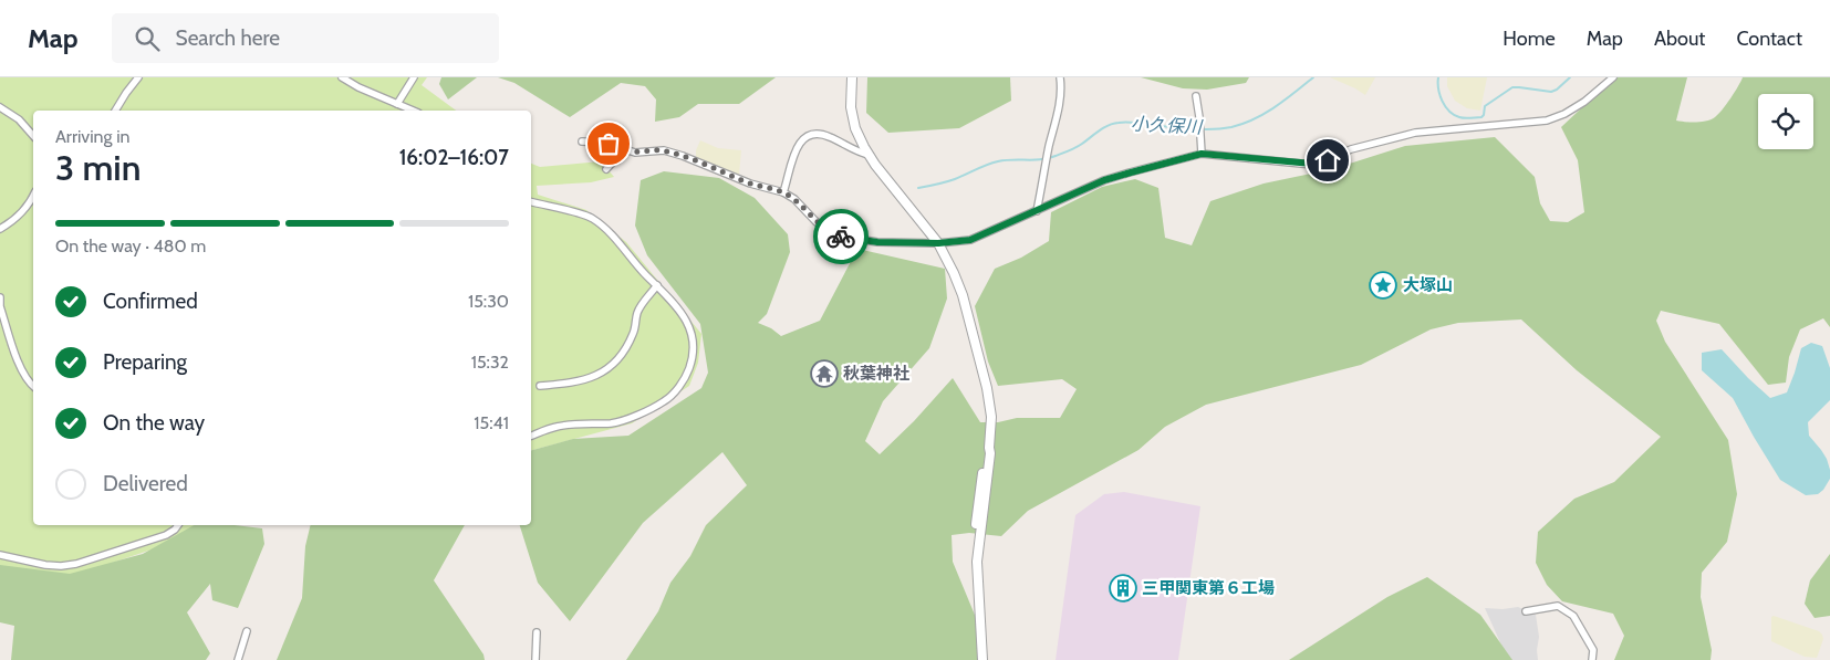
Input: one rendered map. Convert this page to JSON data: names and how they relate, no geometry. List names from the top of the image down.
{
  "water": ["小久保川"],
  "places": {
    "place": ["大塚山"],
    "temple": ["秋葉神社"],
    "building": ["三甲関東第６工場"]
  },
  "page": {
    "header": "Map",
    "search": "Search here",
    "nav": [
      "Home",
      "Map",
      "About",
      "Contact"
    ],
    "heading": ["3 min", "Arriving in", "16:02–16:07"],
    "bar": "On the way · 480 m",
    "list": [
      ["Confirmed", "15:30"],
      ["Preparing", "15:32"],
      ["On the way", "15:41"],
      "Delivered"
    ]
  }
}
